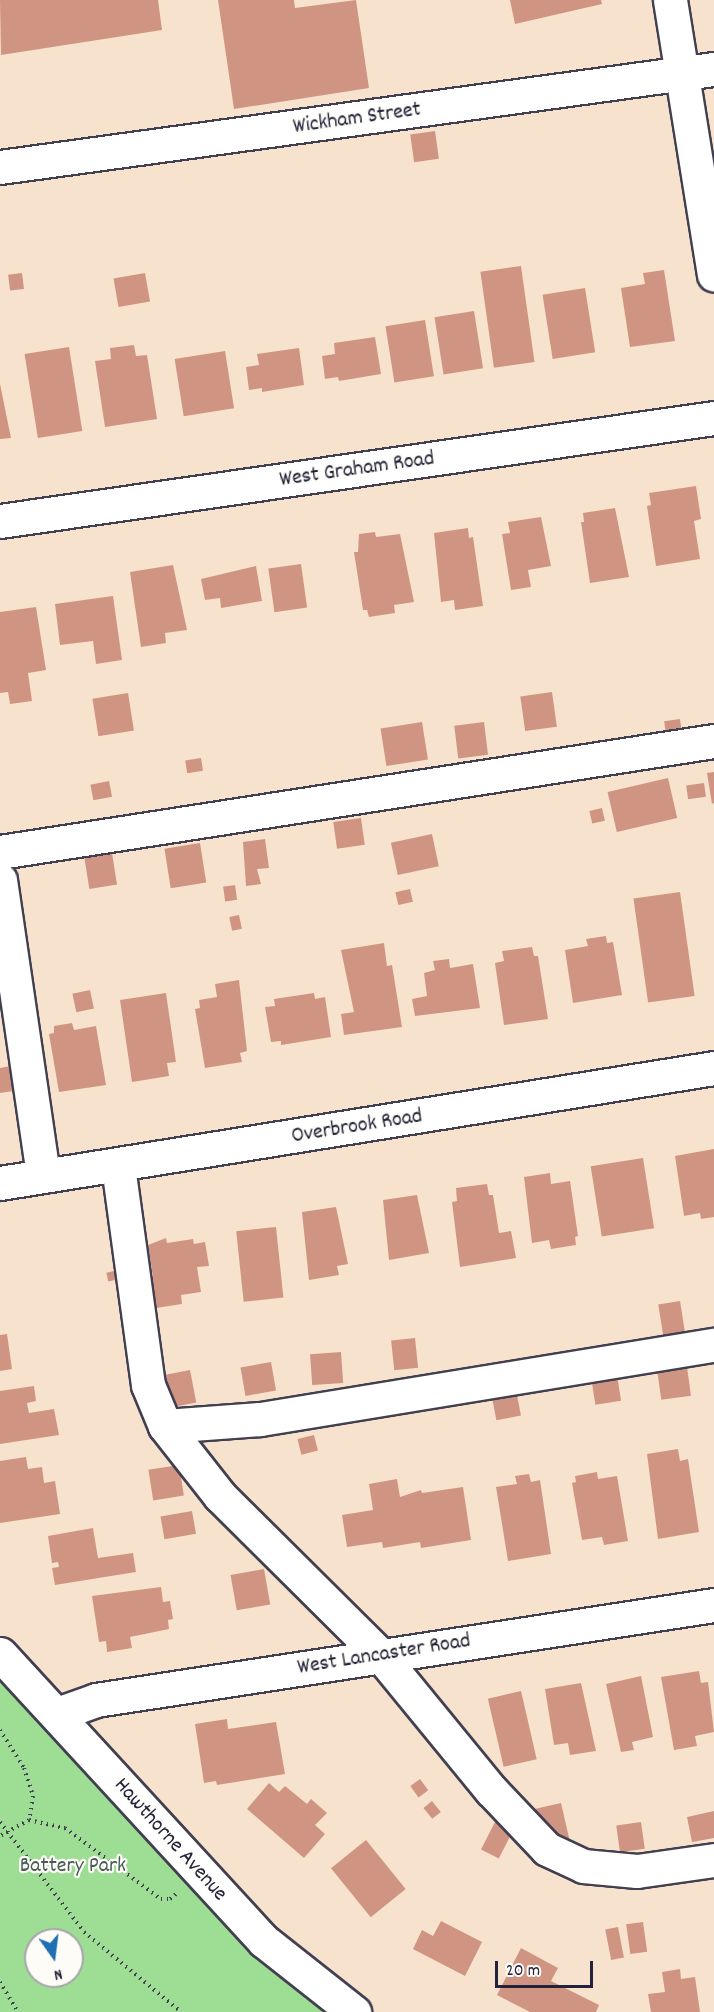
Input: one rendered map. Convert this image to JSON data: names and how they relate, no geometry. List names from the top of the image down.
{
  "streets": {
    "street": [
      "Wickham Street",
      "West Graham Road",
      "Overbrook Road",
      "West Lancaster Road",
      "Hawthorne Avenue"
    ]
  },
  "crossings": [
    ["West Lancaster Road", "Hawthorne Avenue"]
  ],
  "parks": ["Battery Park"],
  "scale_bar": "20 m",
  "north": "bottom"
}
